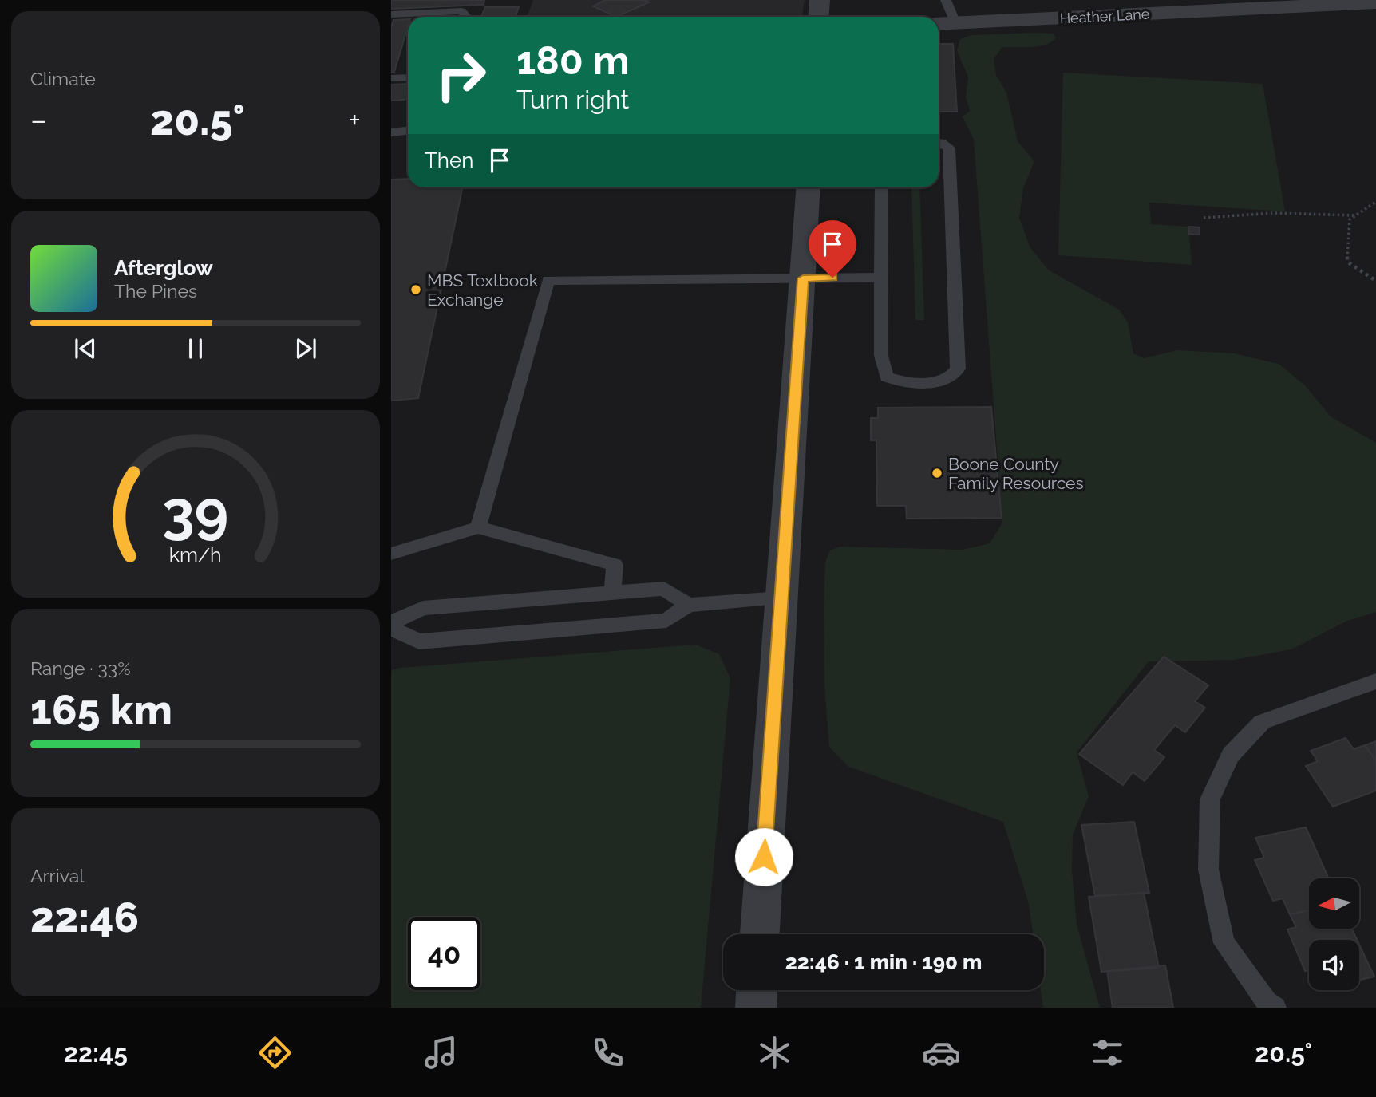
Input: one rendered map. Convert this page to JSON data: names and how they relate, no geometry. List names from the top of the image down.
{
  "streets": {
    "street": ["Heather Lane"]
  },
  "places": ["MBS Textbook Exchange", "Boone County Family Resources"],
  "north": "left",
  "page": {
    "tile": [
      "Climate",
      ["Range · 33%", "165 km"],
      ["Arrival", "22:46"]
    ],
    "turn": ["180 m", "Turn right"],
    "heat": ["−", "20.5°", "+"],
    "then": "Then",
    "song": ["Afterglow", "The Pines"],
    "limit": "40",
    "trip": "22:46 · 1 min · 190 m",
    "tabs": ["22:45", "20.5°"],
    "gauge": ["39", "km/h"]
  }
}
